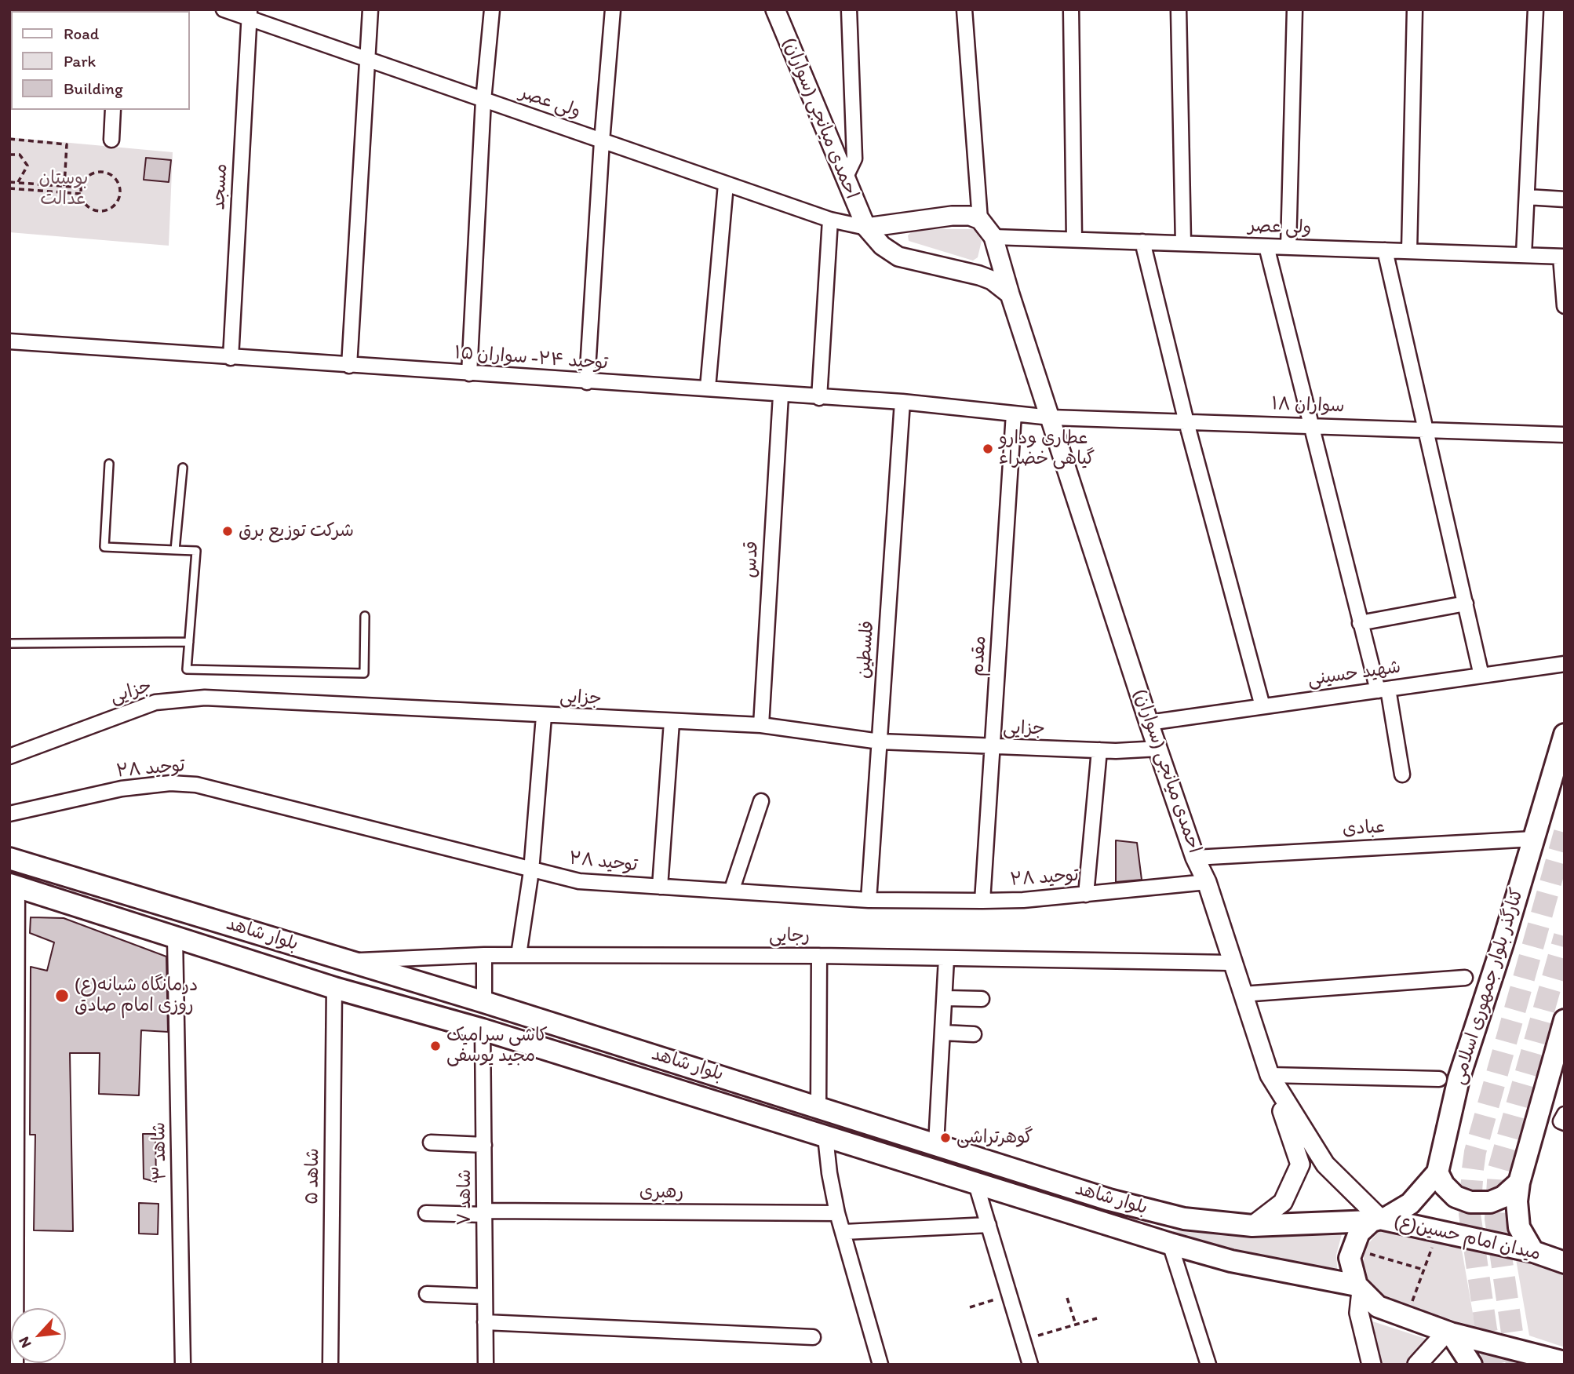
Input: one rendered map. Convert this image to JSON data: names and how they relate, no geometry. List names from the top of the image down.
{
  "streets": {
    "main road": ["بلوار شاهد", "کنارگذر بلوار جمهوری اسلامی", "میدان امام حسین(ع)"],
    "street": [
      "ولی عصر",
      "احمدی میانجی (سواران)",
      "مسجد",
      "توحید ۲۴- سواران ۱۵",
      "سواران ۱۸",
      "قدس",
      "فلسطین",
      "مقدم",
      "شهید حسینی",
      "جزایی",
      "توحید ۲۸",
      "عبادی",
      "رجایی",
      "شاهد ۳",
      "شاهد ۵",
      "رهبری",
      "شاهد ۷"
    ]
  },
  "crossings": [
    ["ولی عصر", "احمدی میانجی (سواران)"],
    ["ولی عصر", "مسجد"],
    ["احمدی میانجی (سواران)", "توحید ۲۴- سواران ۱۵"],
    ["احمدی میانجی (سواران)", "سواران ۱۸"],
    ["احمدی میانجی (سواران)", "شهید حسینی"],
    ["احمدی میانجی (سواران)", "جزایی"],
    ["احمدی میانجی (سواران)", "توحید ۲۸"],
    ["احمدی میانجی (سواران)", "عبادی"],
    ["احمدی میانجی (سواران)", "بلوار شاهد"],
    ["احمدی میانجی (سواران)", "رجایی"],
    ["احمدی میانجی (سواران)", "کنارگذر بلوار جمهوری اسلامی"],
    ["احمدی میانجی (سواران)", "میدان امام حسین(ع)"],
    ["مسجد", "توحید ۲۴- سواران ۱۵"],
    ["توحید ۲۴- سواران ۱۵", "سواران ۱۸"],
    ["توحید ۲۴- سواران ۱۵", "قدس"],
    ["توحید ۲۴- سواران ۱۵", "فلسطین"],
    ["توحید ۲۴- سواران ۱۵", "مقدم"],
    ["قدس", "جزایی"],
    ["فلسطین", "جزایی"],
    ["فلسطین", "توحید ۲۸"],
    ["مقدم", "جزایی"],
    ["مقدم", "توحید ۲۸"],
    ["عبادی", "کنارگذر بلوار جمهوری اسلامی"],
    ["بلوار شاهد", "رجایی"],
    ["بلوار شاهد", "کنارگذر بلوار جمهوری اسلامی"],
    ["بلوار شاهد", "شاهد ۳"],
    ["بلوار شاهد", "شاهد ۵"],
    ["بلوار شاهد", "شاهد ۷"],
    ["بلوار شاهد", "میدان امام حسین(ع)"],
    ["کنارگذر بلوار جمهوری اسلامی", "میدان امام حسین(ع)"],
    ["رهبری", "شاهد ۷"]
  ],
  "parks": ["بوستان عدالت"],
  "places": [
    "عطاری ودارو گیاهی خضراء",
    "شرکت توزیع برق",
    "(ع)درمانگاه شبانه روزی امام صادق",
    "کاشی سرامیک مجید یوسفی",
    "گوهرتراشی"
  ],
  "legend": ["Road", "Park", "Building"],
  "north": "bottom left"
}
